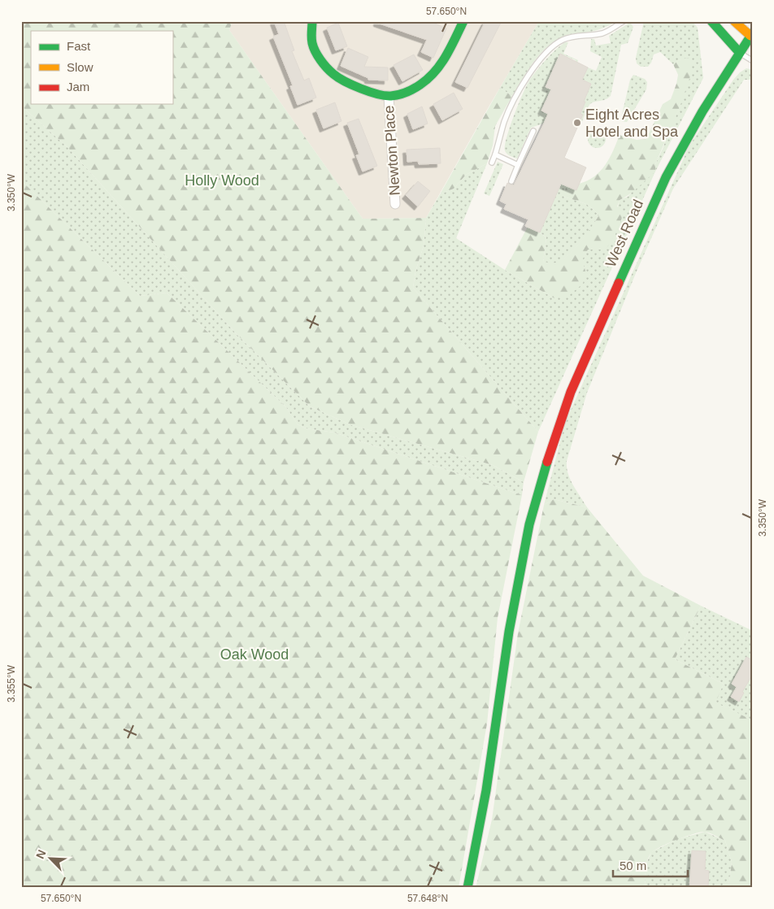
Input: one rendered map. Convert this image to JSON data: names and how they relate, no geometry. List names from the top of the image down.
{
  "streets": {
    "main road": ["West Road"],
    "street": ["Newton Place"]
  },
  "parks": ["Holly Wood", "Oak Wood"],
  "places": ["Eight Acres Hotel and Spa"],
  "legend": ["Fast", "Slow", "Jam"],
  "scale_bar": "50 m",
  "north": "top left",
  "coordinates": [
    "57.650°N",
    "3.350°W",
    "3.355°W",
    "57.648°N"
  ]
}
